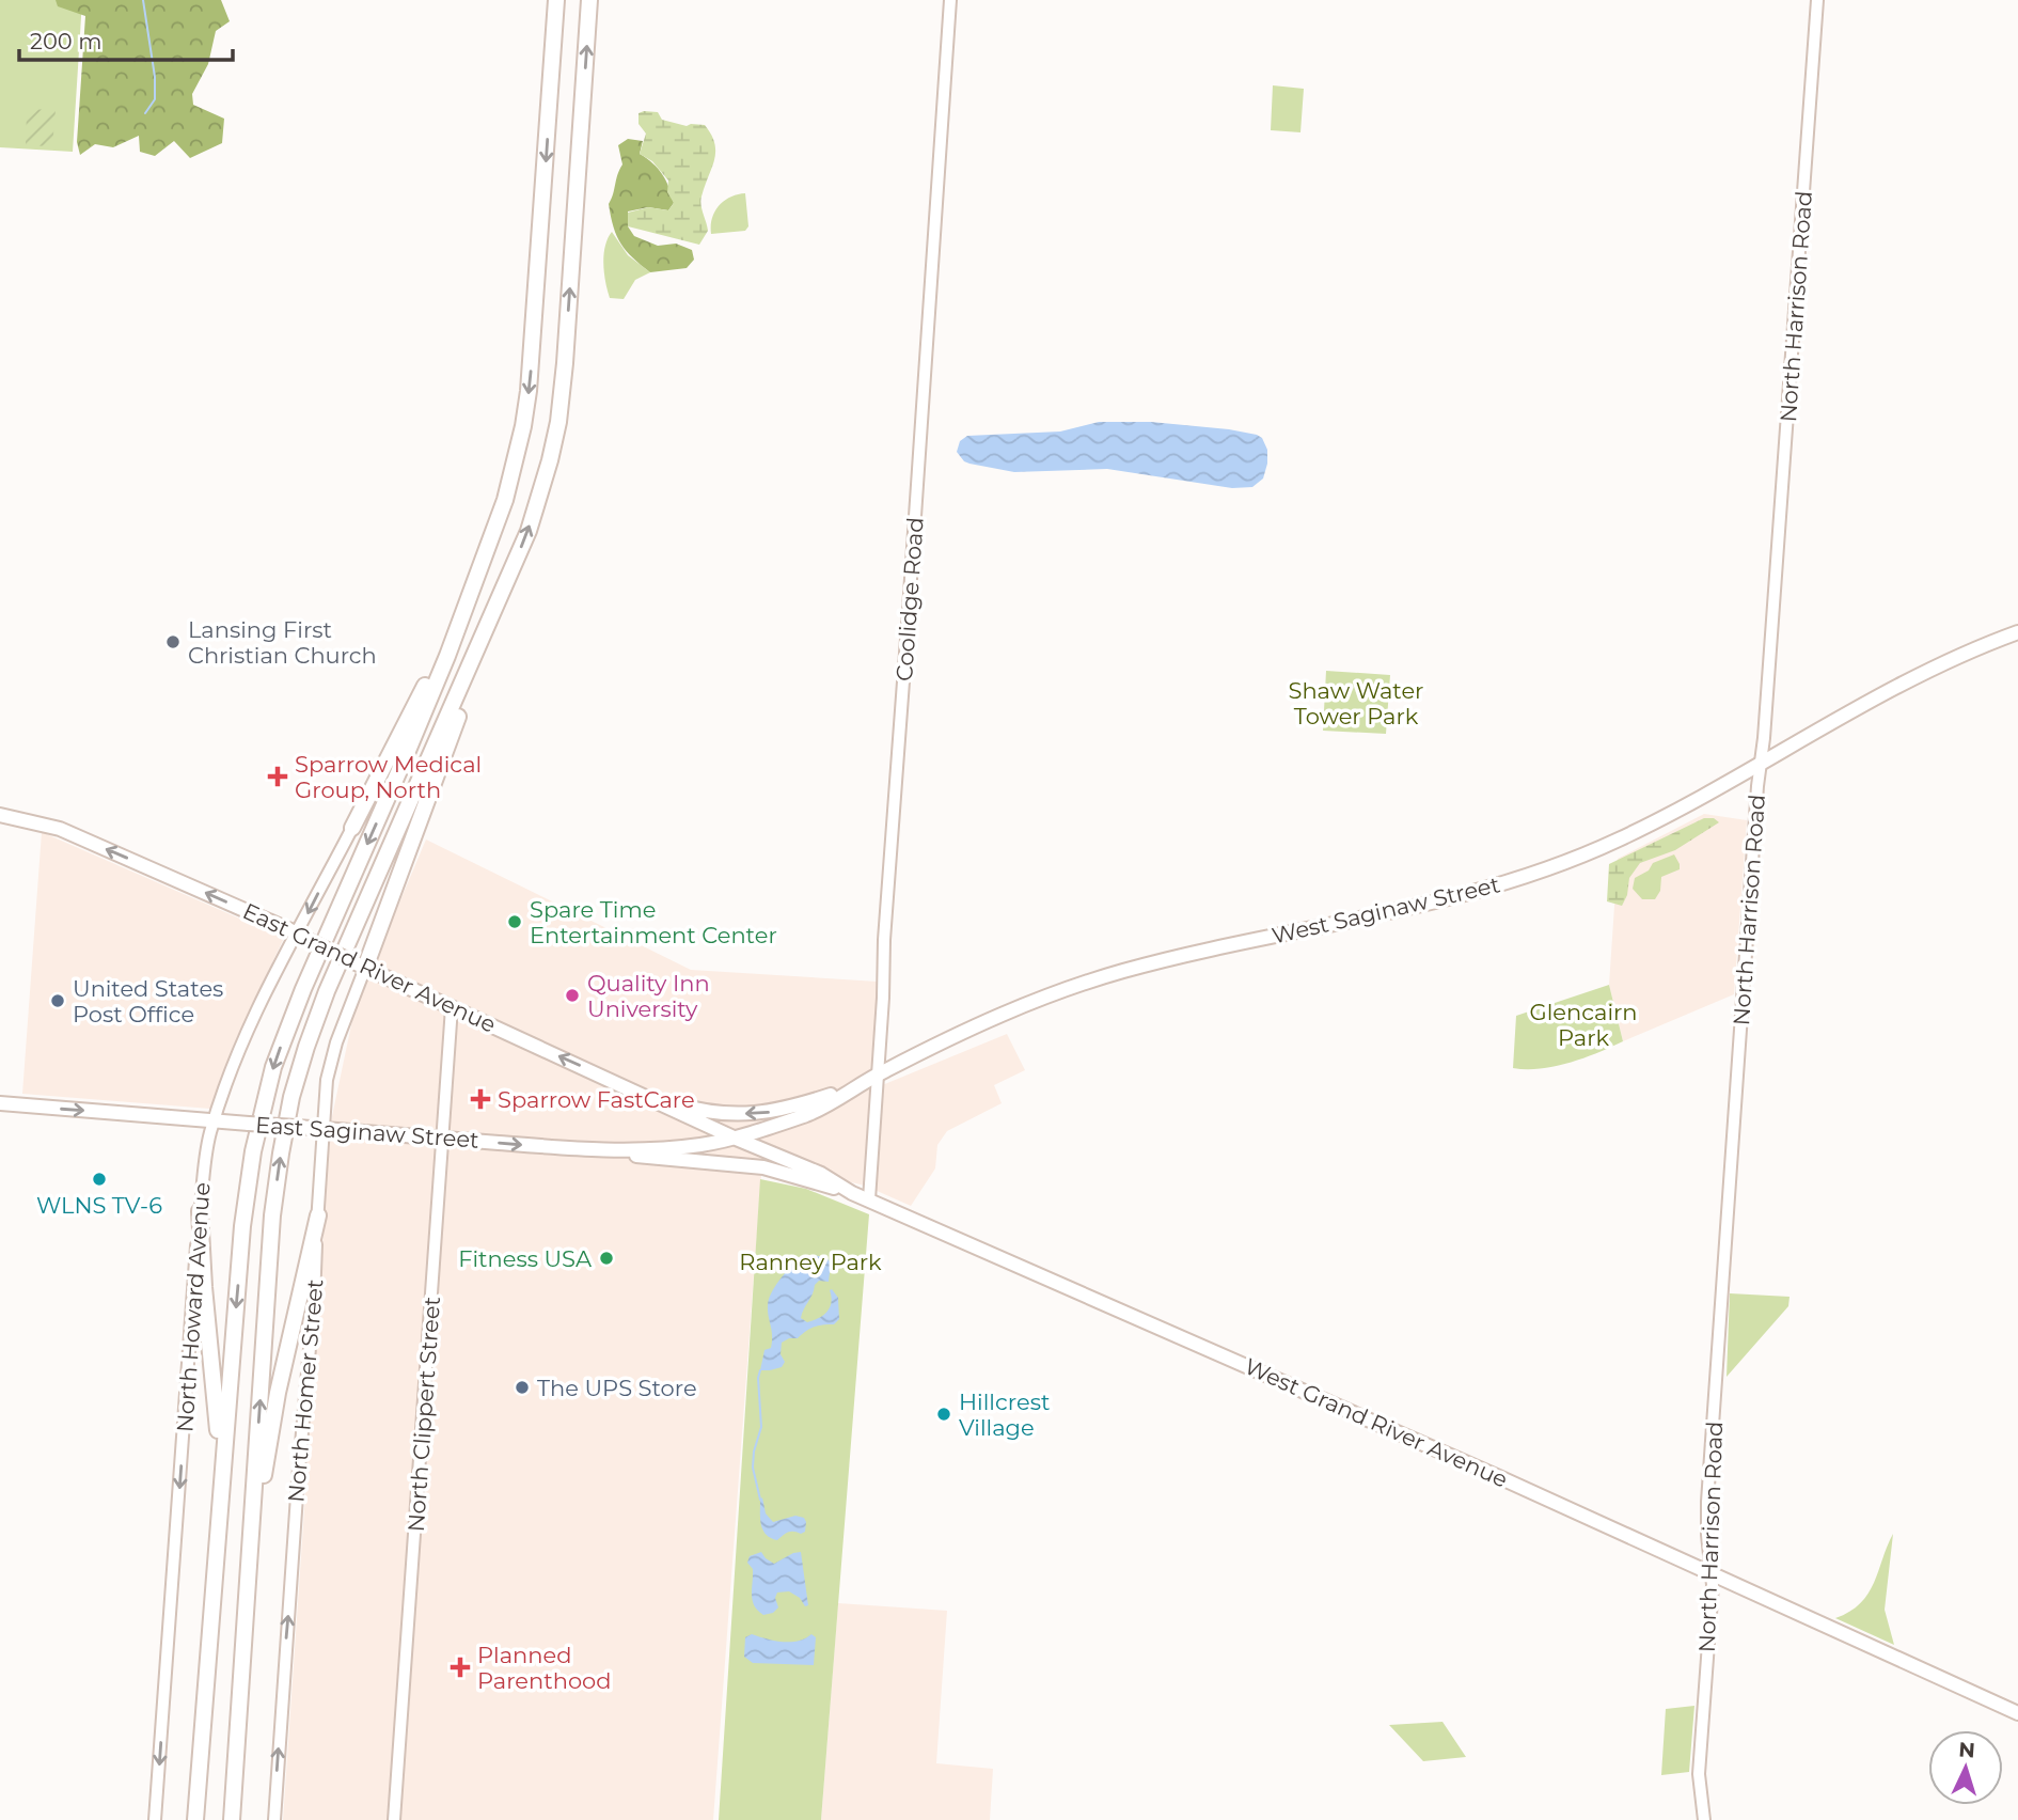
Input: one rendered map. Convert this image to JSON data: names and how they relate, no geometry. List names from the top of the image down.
{
  "streets": {
    "main road": [
      "West Saginaw Street",
      "East Grand River Avenue",
      "East Saginaw Street",
      "West Grand River Avenue"
    ],
    "street": [
      "North Harrison Road",
      "Coolidge Road",
      "North Howard Avenue",
      "North Homer Street",
      "North Clippert Street"
    ]
  },
  "crossings": [
    ["North Harrison Road", "West Saginaw Street"],
    ["North Harrison Road", "West Grand River Avenue"],
    ["Coolidge Road", "West Saginaw Street"],
    ["Coolidge Road", "West Grand River Avenue"],
    ["West Saginaw Street", "East Grand River Avenue"],
    ["West Saginaw Street", "East Saginaw Street"],
    ["West Saginaw Street", "West Grand River Avenue"],
    ["East Grand River Avenue", "East Saginaw Street"],
    ["East Grand River Avenue", "North Howard Avenue"],
    ["East Grand River Avenue", "North Homer Street"],
    ["East Grand River Avenue", "North Clippert Street"],
    ["East Grand River Avenue", "West Grand River Avenue"],
    ["East Saginaw Street", "North Howard Avenue"],
    ["East Saginaw Street", "North Homer Street"],
    ["East Saginaw Street", "North Clippert Street"],
    ["East Saginaw Street", "West Grand River Avenue"]
  ],
  "one_way": [
    "East Grand River Avenue",
    "East Saginaw Street",
    "North Howard Avenue",
    "North Homer Street"
  ],
  "parks": ["Shaw Water Tower Park", "Glencairn Park", "Ranney Park"],
  "places": {
    "other": [
      "Lansing First Christian Church",
      "Spare Time Entertainment Center",
      "Quality Inn University",
      "United States Post Office",
      "WLNS TV-6",
      "Fitness USA",
      "The UPS Store",
      "Hillcrest Village"
    ],
    "health": ["Sparrow Medical Group, North", "Sparrow FastCare", "Planned Parenthood"]
  },
  "scale_bar": "200 m",
  "north": "top"
}
